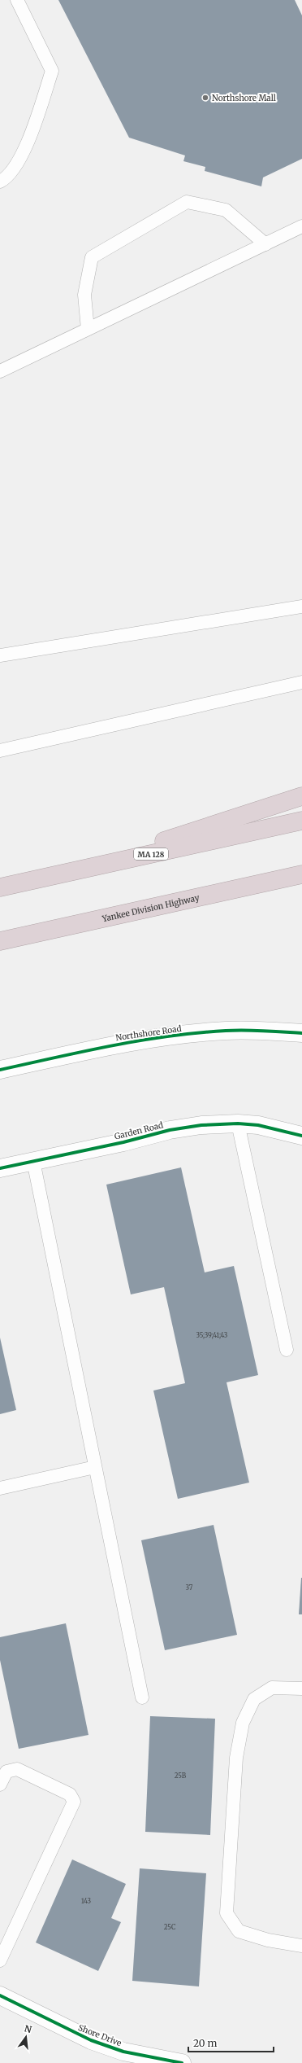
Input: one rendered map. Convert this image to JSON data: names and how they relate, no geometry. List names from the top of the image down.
{
  "streets": {
    "highway": ["MA 128", "Yankee Division Highway"],
    "street": ["Northshore Road", "Garden Road", "Shore Drive"]
  },
  "places": ["Northshore Mall"],
  "house_numbers": [
    "35;39;41;43",
    "37",
    "25B",
    "143",
    "25C"
  ],
  "scale_bar": "20 m",
  "north": "top"
}
